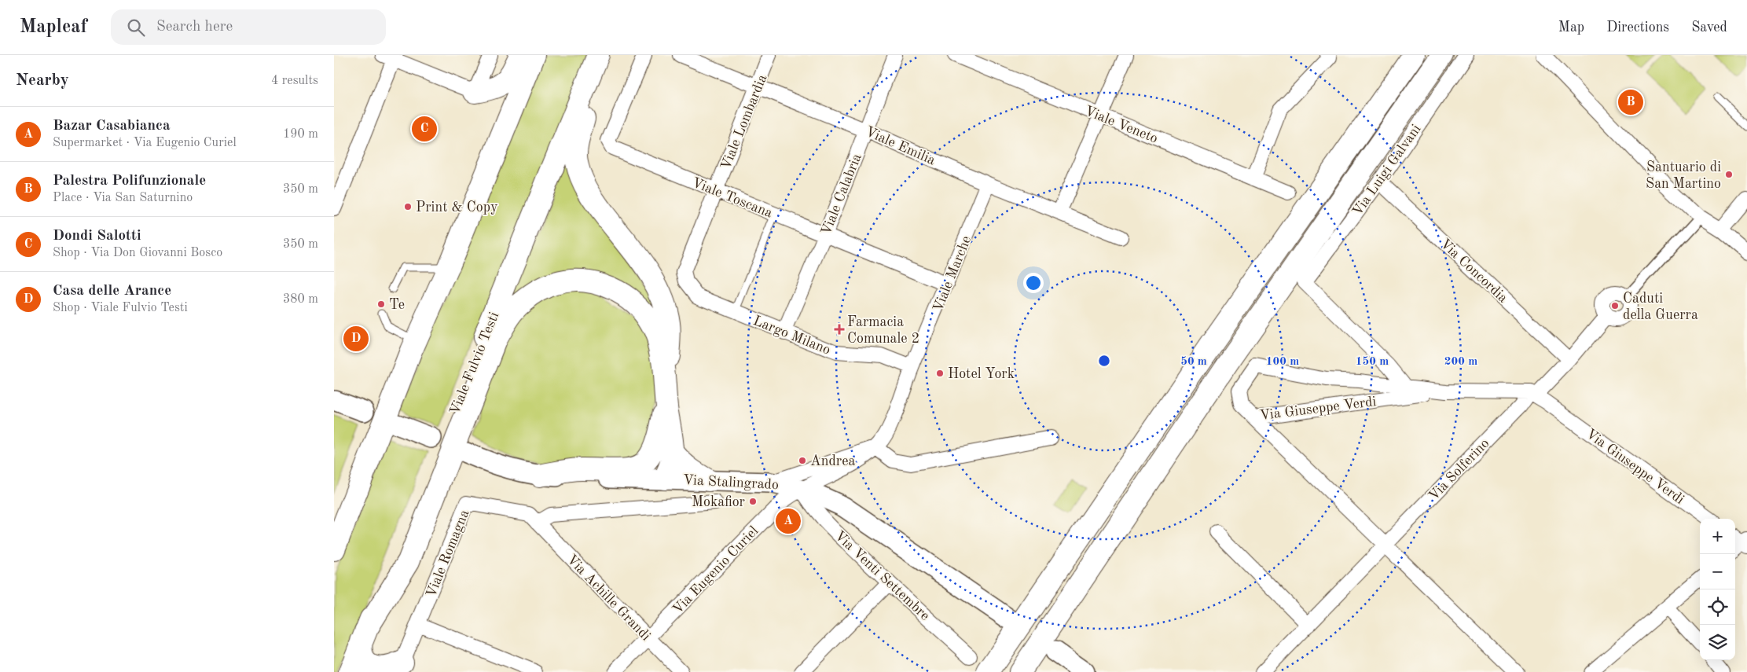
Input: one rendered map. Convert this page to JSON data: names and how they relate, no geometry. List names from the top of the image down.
{
  "streets": {
    "highway": ["Viale Fulvio Testi"],
    "main road": ["Via Stalingrado"],
    "street": [
      "Viale Lombardia",
      "Viale Veneto",
      "Viale Emilia",
      "Via Luigi Galvani",
      "Viale Calabria",
      "Viale Toscana",
      "Via Concordia",
      "Viale Marche",
      "Largo Milano",
      "Via Giuseppe Verdi",
      "Via Solferino",
      "Viale Romagna",
      "Via Eugenio Curiel",
      "Via Venti Settembre",
      "Via Achille Grandi"
    ]
  },
  "crossings": [
    ["Viale Lombardia", "Viale Emilia"],
    ["Viale Lombardia", "Viale Toscana"],
    ["Viale Lombardia", "Largo Milano"],
    ["Viale Emilia", "Viale Calabria"],
    ["Viale Emilia", "Viale Marche"],
    ["Via Luigi Galvani", "Via Concordia"],
    ["Viale Calabria", "Viale Toscana"],
    ["Viale Calabria", "Largo Milano"],
    ["Viale Toscana", "Viale Marche"],
    ["Via Concordia", "Via Solferino"],
    ["Viale Marche", "Largo Milano"],
    ["Viale Marche", "Via Stalingrado"],
    ["Viale Marche", "Via Eugenio Curiel"],
    ["Viale Marche", "Via Venti Settembre"],
    ["Via Giuseppe Verdi", "Via Solferino"],
    ["Via Stalingrado", "Viale Romagna"],
    ["Via Stalingrado", "Via Eugenio Curiel"],
    ["Via Stalingrado", "Via Venti Settembre"],
    ["Via Stalingrado", "Via Achille Grandi"],
    ["Viale Romagna", "Via Achille Grandi"],
    ["Via Eugenio Curiel", "Via Venti Settembre"],
    ["Via Eugenio Curiel", "Via Achille Grandi"]
  ],
  "places": {
    "other": [
      "Santuario di San Martino",
      "Print & Copy",
      "Te",
      "Caduti della Guerra",
      "Hotel York",
      "Andrea",
      "Mokafior"
    ],
    "health": ["Farmacia Comunale 2"]
  },
  "page": {
    "header": "Mapleaf",
    "search": "Search here",
    "nav": ["Map", "Directions", "Saved"],
    "heading": ["Nearby", "4 results"],
    "pins": [
      "B",
      "C",
      "D",
      "A"
    ],
    "list": [
      {
        "mark": "A",
        "name": "Bazar Casabianca",
        "note": "Supermarket · Via Eugenio Curiel",
        "value": "190 m"
      },
      {
        "mark": "B",
        "name": "Palestra Polifunzionale",
        "note": "Place · Via San Saturnino",
        "value": "350 m"
      },
      {
        "mark": "C",
        "name": "Dondi Salotti",
        "note": "Shop · Via Don Giovanni Bosco",
        "value": "350 m"
      },
      {
        "mark": "D",
        "name": "Casa delle Arance",
        "note": "Shop · Viale Fulvio Testi",
        "value": "380 m"
      }
    ],
    "map_buttons": ["+", "−"]
  },
  "rings": [
    "50 m",
    "100 m",
    "150 m",
    "200 m"
  ]
}
